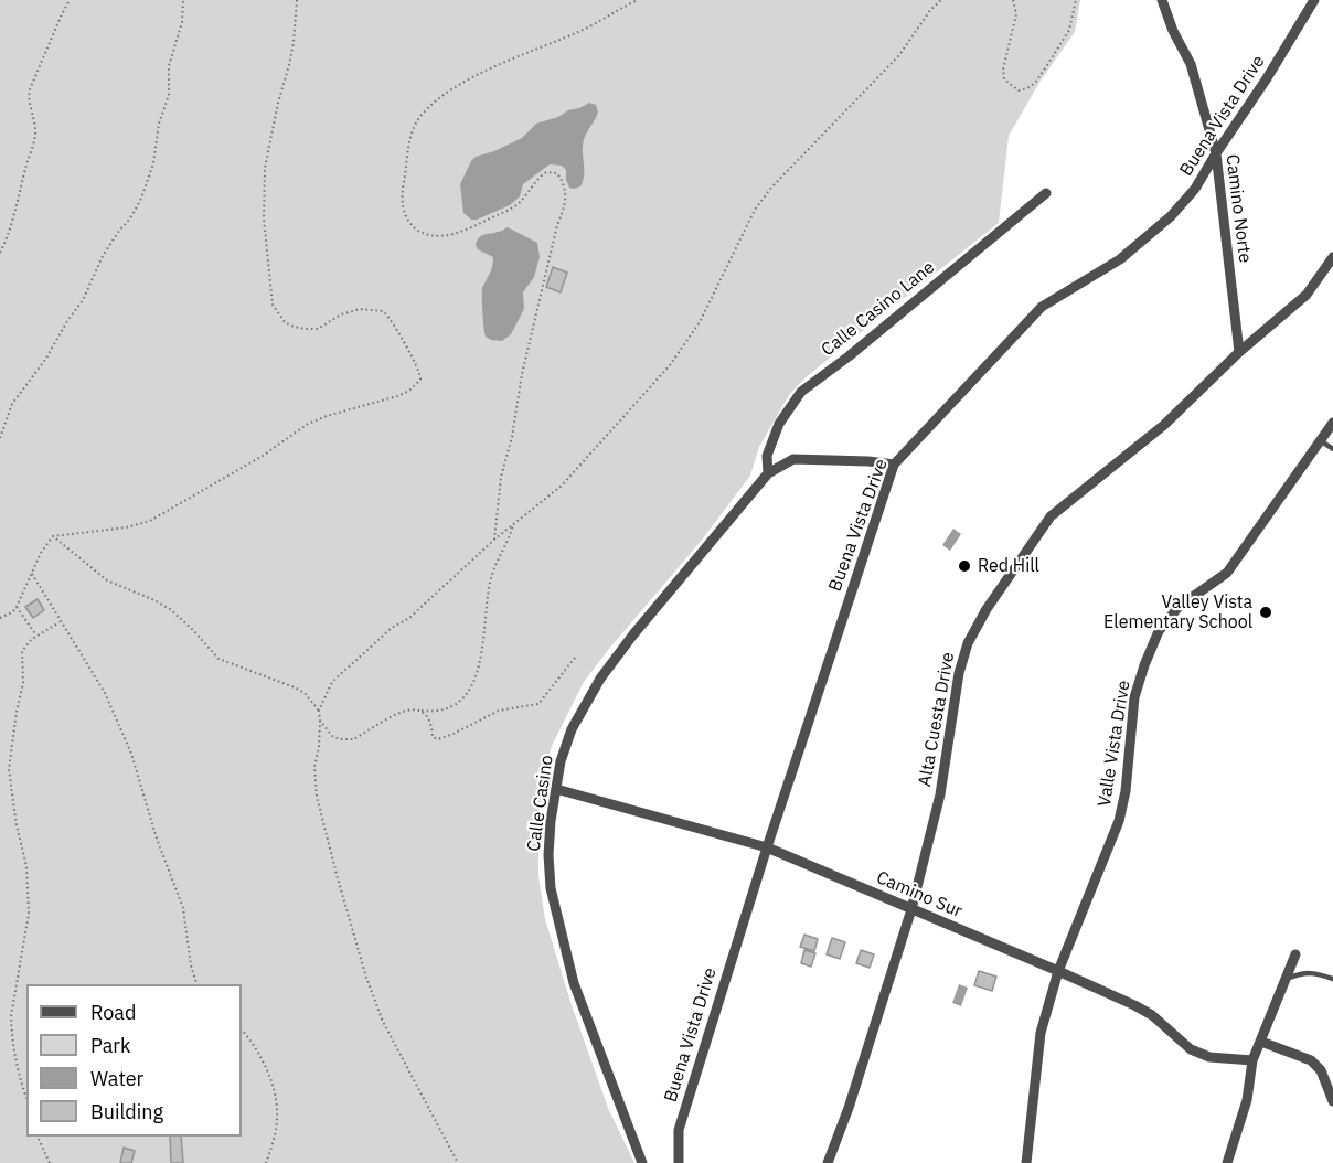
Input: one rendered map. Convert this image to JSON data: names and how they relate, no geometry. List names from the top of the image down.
{
  "streets": {
    "street": [
      "Buena Vista Drive",
      "Camino Norte",
      "Calle Casino Lane",
      "Alta Cuesta Drive",
      "Valle Vista Drive",
      "Calle Casino",
      "Camino Sur"
    ]
  },
  "crossings": [
    ["Buena Vista Drive", "Camino Norte"],
    ["Buena Vista Drive", "Calle Casino"],
    ["Buena Vista Drive", "Camino Sur"],
    ["Camino Norte", "Alta Cuesta Drive"],
    ["Calle Casino Lane", "Calle Casino"],
    ["Alta Cuesta Drive", "Camino Sur"],
    ["Valle Vista Drive", "Camino Sur"],
    ["Calle Casino", "Camino Sur"]
  ],
  "places": ["Red Hill", "Valley Vista Elementary School"],
  "legend": [
    "Road",
    "Park",
    "Water",
    "Building"
  ]
}
